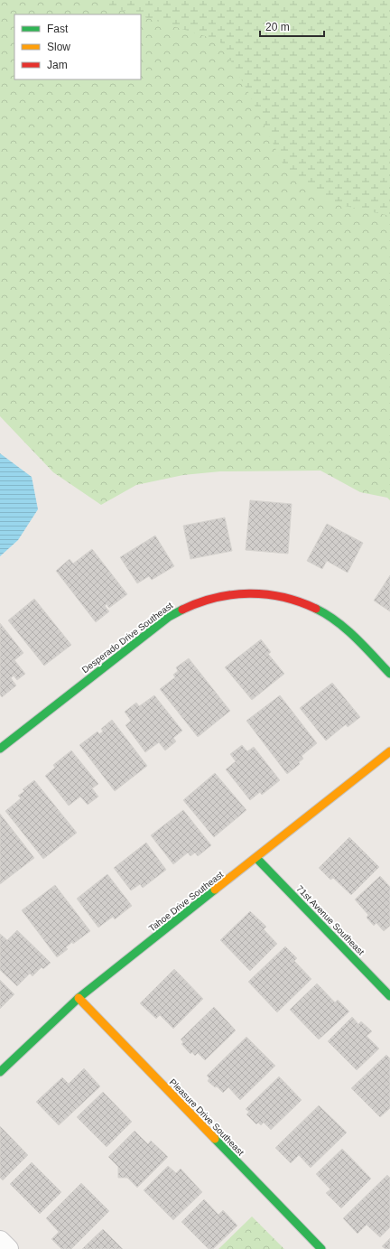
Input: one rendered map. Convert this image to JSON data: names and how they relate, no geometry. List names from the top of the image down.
{
  "streets": {
    "street": [
      "Desperado Drive Southeast",
      "Tahoe Drive Southeast",
      "71st Avenue Southeast",
      "Pleasure Drive Southeast"
    ]
  },
  "crossings": [
    ["Tahoe Drive Southeast", "71st Avenue Southeast"],
    ["Tahoe Drive Southeast", "Pleasure Drive Southeast"]
  ],
  "legend": ["Fast", "Slow", "Jam"],
  "scale_bar": "20 m"
}
